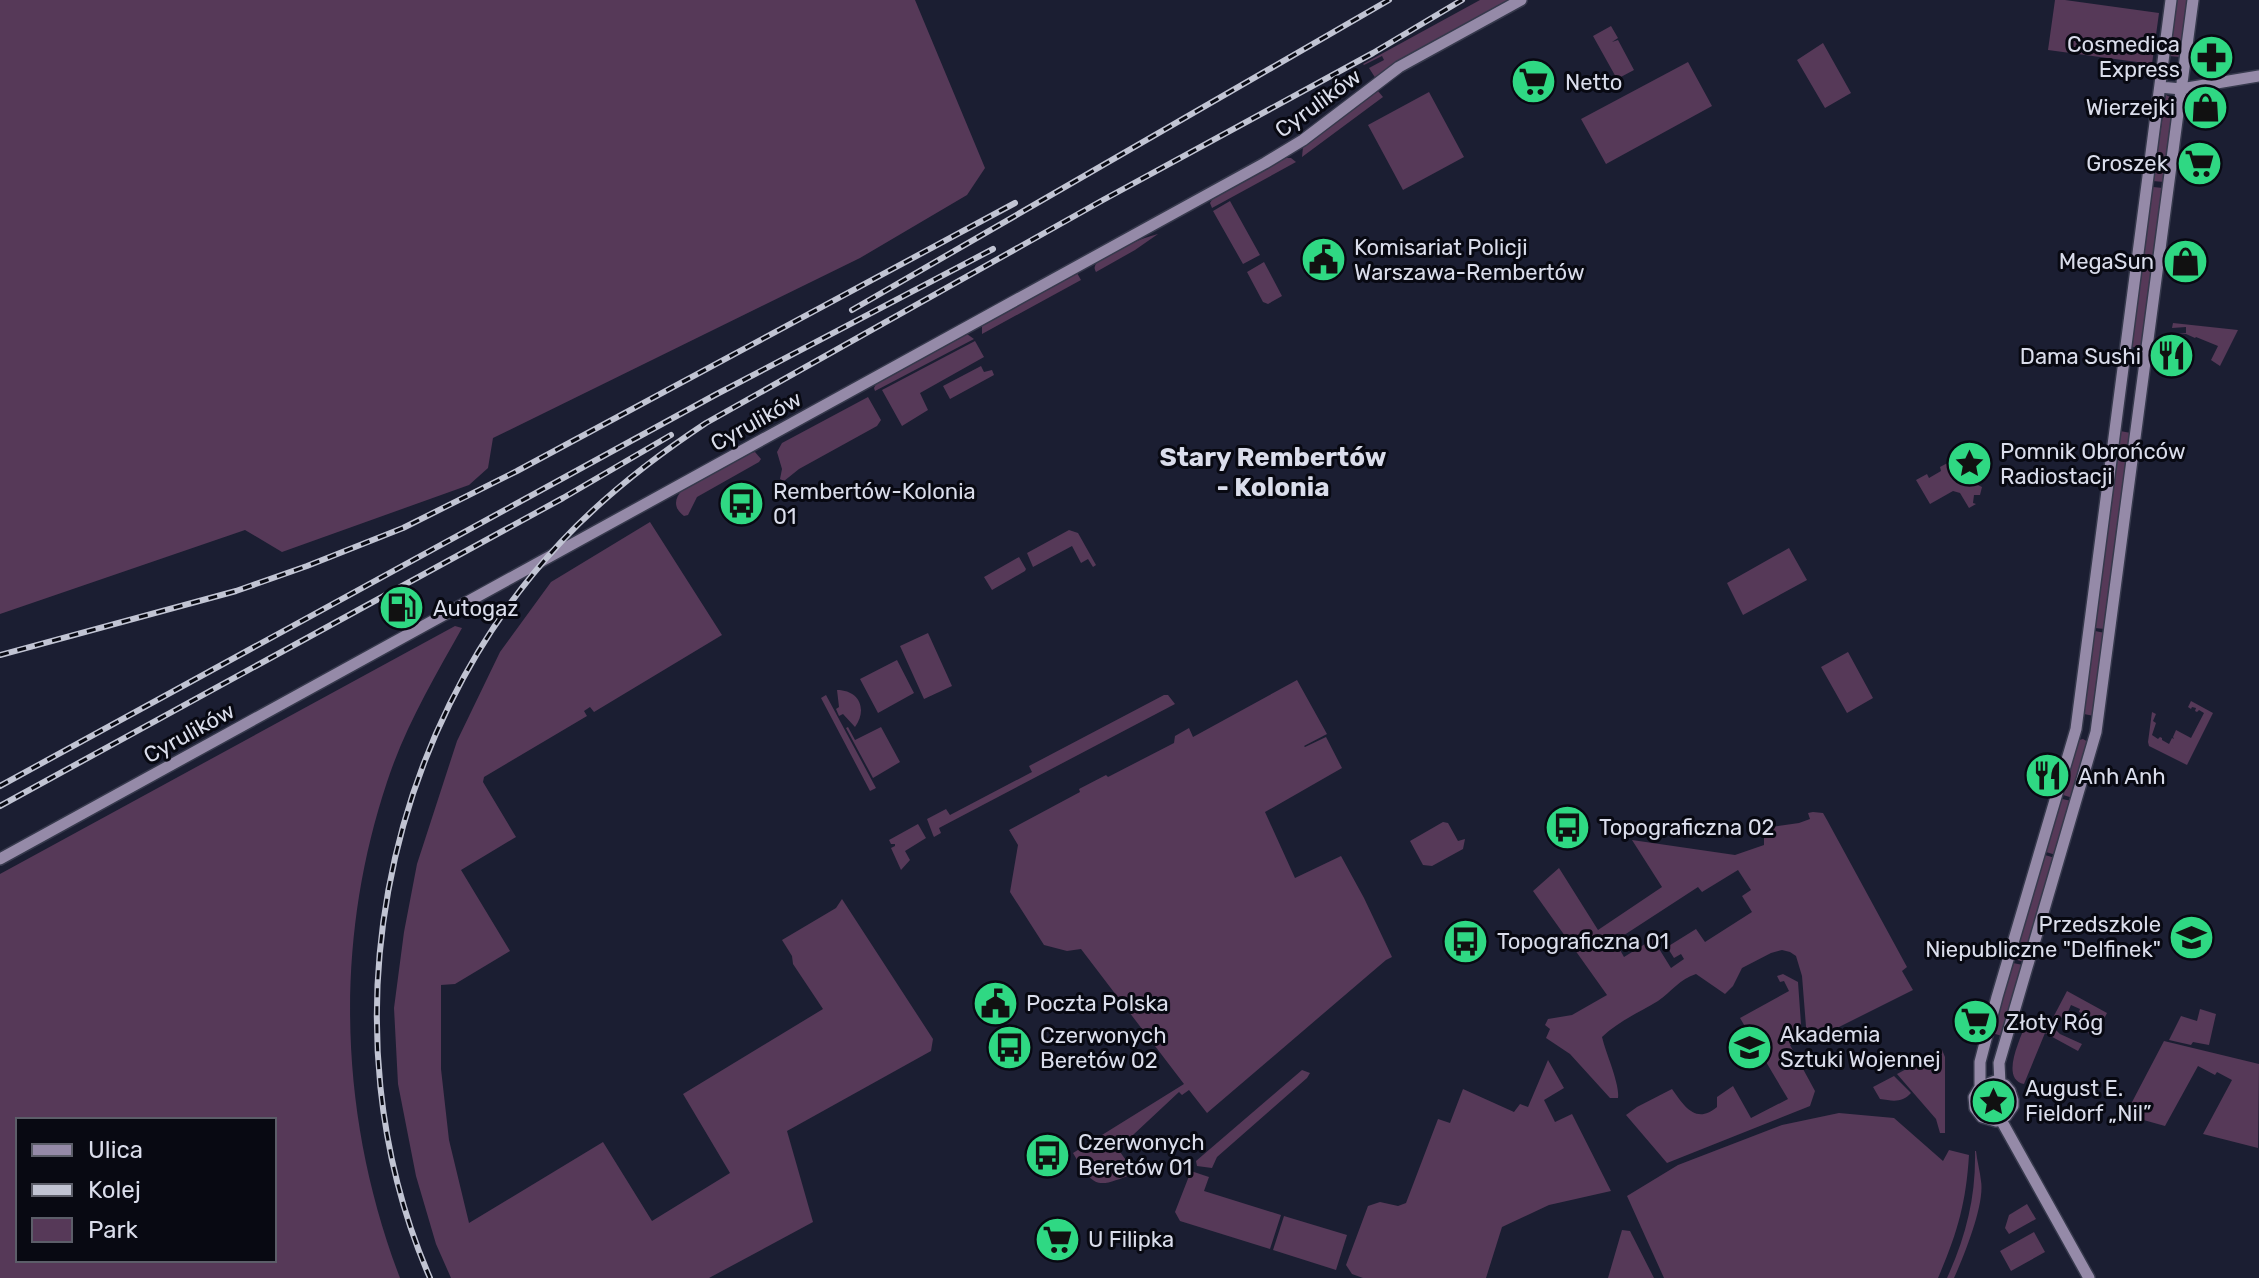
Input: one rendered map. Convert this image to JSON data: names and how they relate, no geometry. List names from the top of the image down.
{
  "streets": {
    "street": ["Cyrulików"]
  },
  "districts": ["Stary Rembertów - Kolonia"],
  "places": {
    "pharmacy": ["Cosmedica Express"],
    "supermarket": [
      "Netto",
      "Groszek",
      "Złoty Róg",
      "U Filipka"
    ],
    "shop": ["Wierzejki", "MegaSun"],
    "public building": ["Komisariat Policji Warszawa-Rembertów", "Poczta Polska"],
    "restaurant": ["Dama Sushi", "Anh Anh"],
    "place": ["Pomnik Obrońców Radiostacji", "August E. Fieldorf „Nil”"],
    "bus stop": [
      "Rembertów-Kolonia 01",
      "Topograficzna 02",
      "Topograficzna 01",
      "Czerwonych Beretów 02",
      "Czerwonych Beretów 01"
    ],
    "fuel station": ["Autogaz"],
    "school or university": ["Przedszkole Niepubliczne \"Delfinek\"", "Akademia Sztuki Wojennej"]
  },
  "legend": ["Ulica", "Kolej", "Park"]
}
